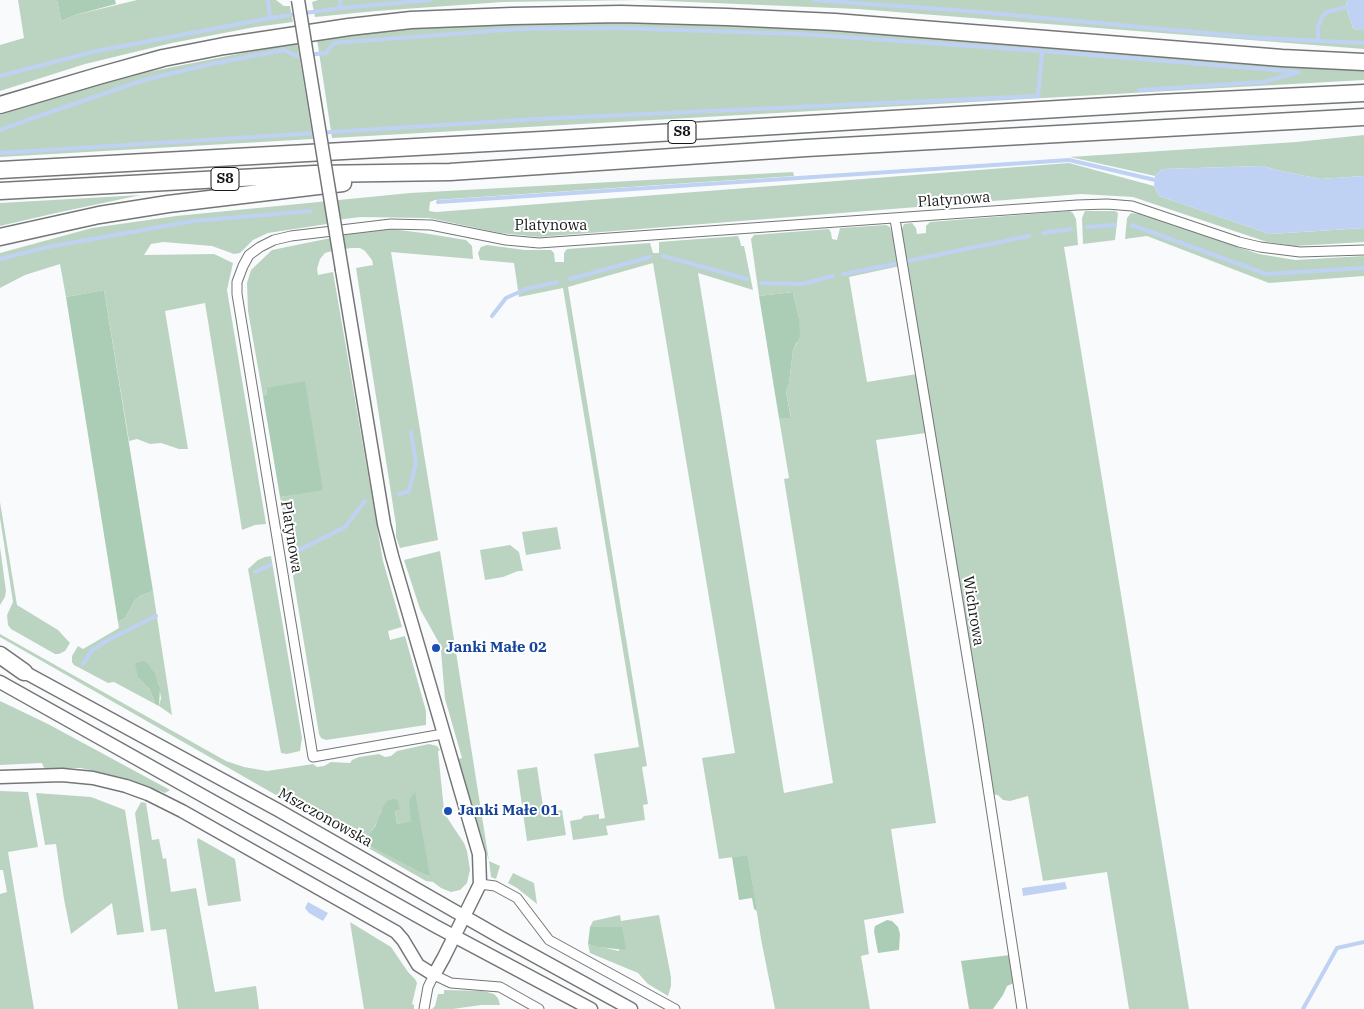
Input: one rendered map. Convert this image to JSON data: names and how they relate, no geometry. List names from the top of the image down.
{
  "streets": {
    "highway": ["S8"],
    "street": ["Platynowa", "Wichrowa", "Mszczonowska"]
  },
  "crossings": [
    ["Platynowa", "Wichrowa"]
  ],
  "places": ["Janki Małe 02", "Janki Małe 01"]
}
